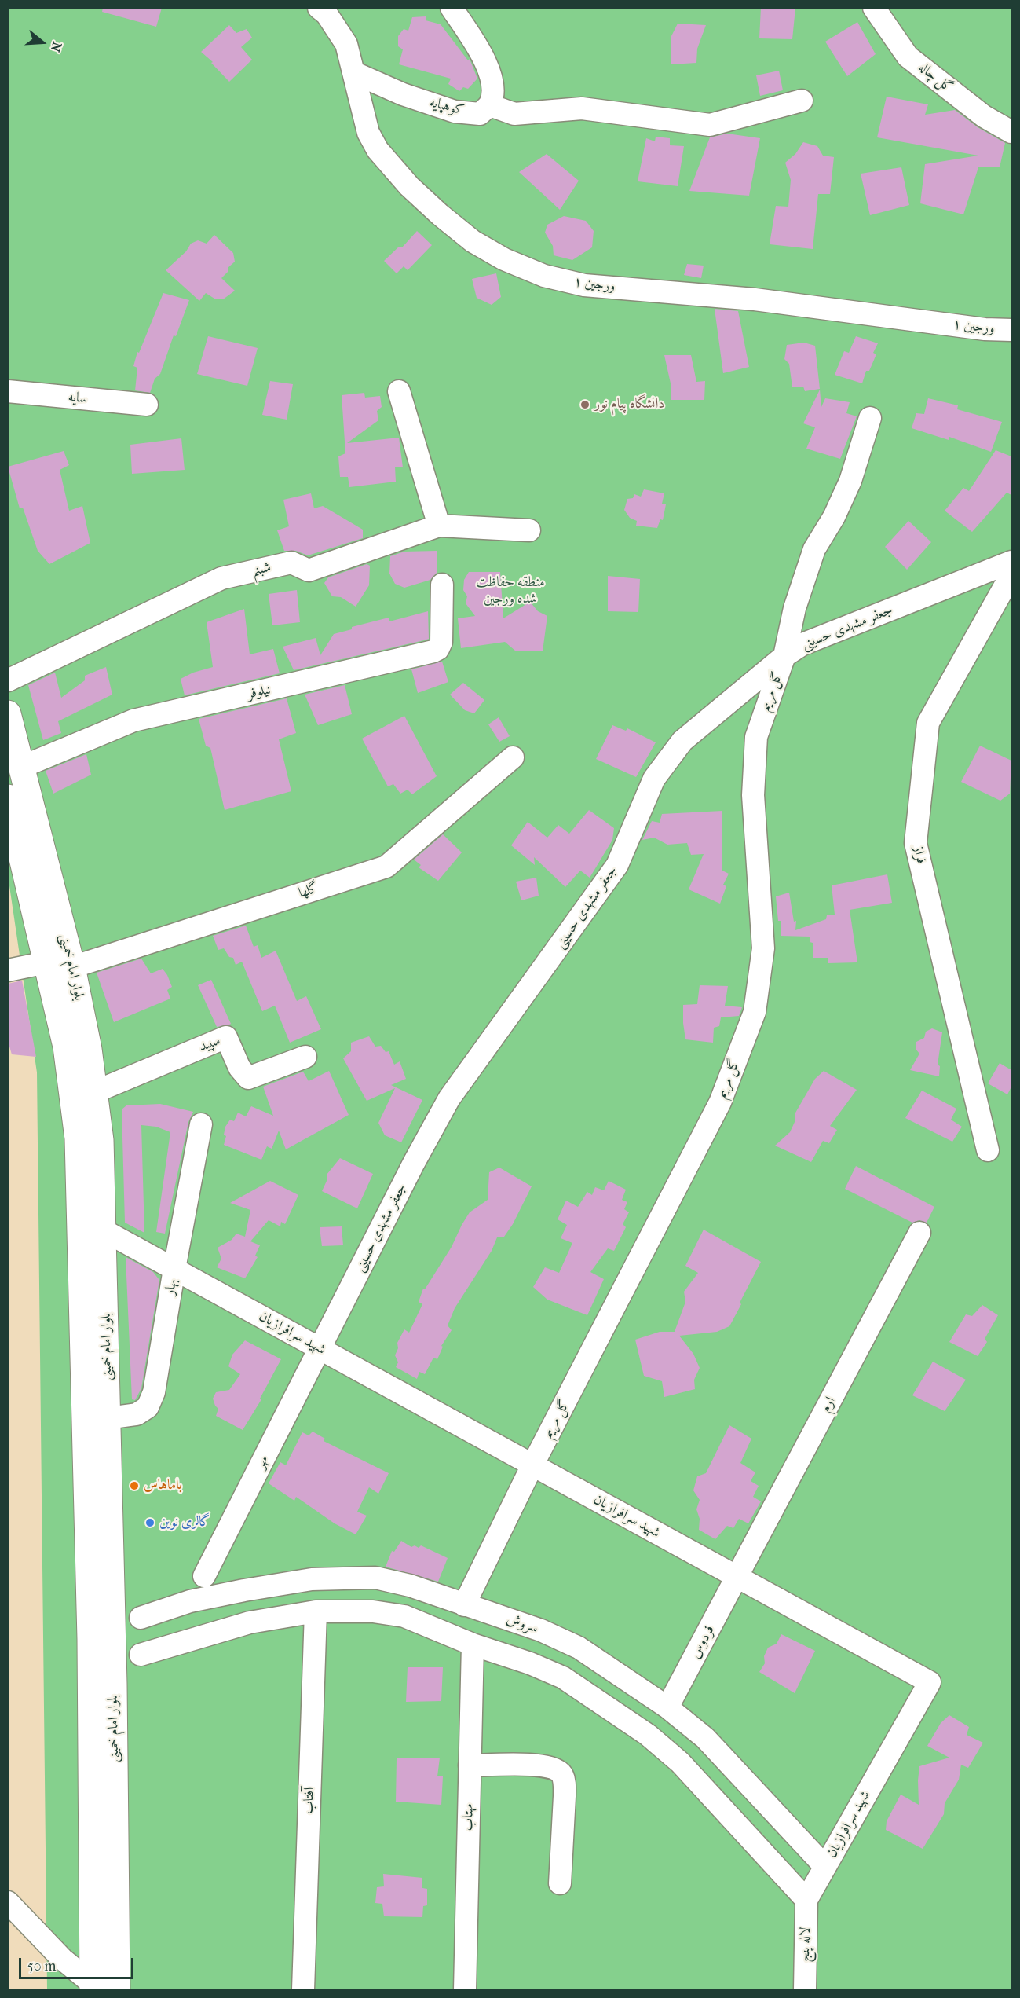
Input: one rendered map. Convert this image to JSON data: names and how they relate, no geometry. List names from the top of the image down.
{
  "streets": {
    "main road": ["بلوار امام خمینی"],
    "street": [
      "گل چاله",
      "کوهپایه",
      "ورجین ۱",
      "سایه",
      "شبنم",
      "جعفر مشهدی حسینی",
      "گل مریم",
      "نیلوفر",
      "فراز",
      "گلها",
      "سپید",
      "بهار",
      "شهید سرافرازیان",
      "ارم",
      "مهر",
      "سروش",
      "فردوس",
      "آفتاب",
      "مهتاب",
      "لاله پنج"
    ]
  },
  "crossings": [
    ["کوهپایه", "ورجین ۱"],
    ["جعفر مشهدی حسینی", "گل مریم"],
    ["جعفر مشهدی حسینی", "شهید سرافرازیان"],
    ["جعفر مشهدی حسینی", "مهر"],
    ["گل مریم", "شهید سرافرازیان"],
    ["گل مریم", "سروش"],
    ["نیلوفر", "بلوار امام خمینی"],
    ["گلها", "بلوار امام خمینی"],
    ["بلوار امام خمینی", "سپید"],
    ["بلوار امام خمینی", "بهار"],
    ["بلوار امام خمینی", "شهید سرافرازیان"],
    ["بهار", "شهید سرافرازیان"],
    ["شهید سرافرازیان", "ارم"],
    ["شهید سرافرازیان", "مهر"],
    ["شهید سرافرازیان", "سروش"],
    ["شهید سرافرازیان", "فردوس"],
    ["شهید سرافرازیان", "لاله پنج"],
    ["ارم", "فردوس"],
    ["سروش", "فردوس"]
  ],
  "parks": ["منطقه حفاظت شده ورجین"],
  "places": ["دانشگاه پیام نور", "باماهاس", "گالری نوین"],
  "scale_bar": "50 m",
  "north": "right"
}
